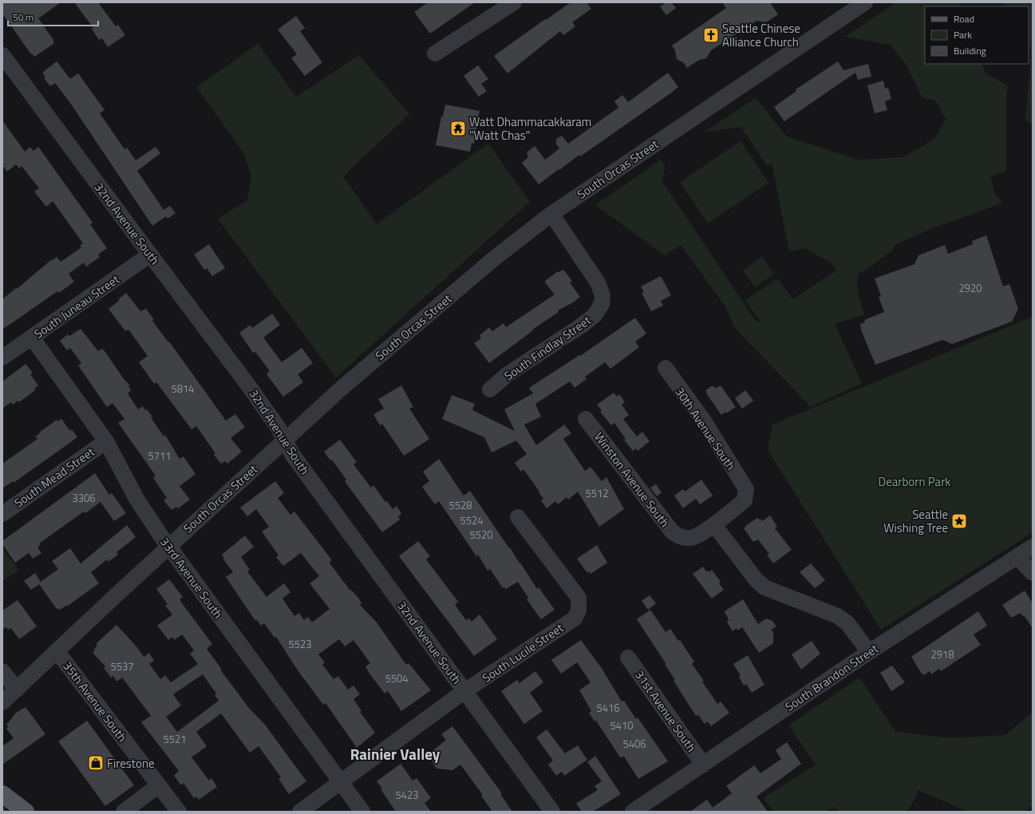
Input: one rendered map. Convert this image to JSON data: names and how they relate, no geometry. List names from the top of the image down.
{
  "streets": {
    "street": [
      "South Orcas Street",
      "32nd Avenue South",
      "South Juneau Street",
      "South Findlay Street",
      "30th Avenue South",
      "South Mead Street",
      "Winston Avenue South",
      "33rd Avenue South",
      "South Lucile Street",
      "South Brandon Street",
      "35th Avenue South",
      "31st Avenue South"
    ]
  },
  "crossings": [
    ["South Orcas Street", "32nd Avenue South"],
    ["South Orcas Street", "South Findlay Street"],
    ["South Orcas Street", "33rd Avenue South"],
    ["South Orcas Street", "35th Avenue South"],
    ["32nd Avenue South", "South Juneau Street"],
    ["32nd Avenue South", "South Lucile Street"],
    ["South Juneau Street", "33rd Avenue South"],
    ["30th Avenue South", "Winston Avenue South"],
    ["South Mead Street", "33rd Avenue South"],
    ["33rd Avenue South", "South Lucile Street"],
    ["South Brandon Street", "31st Avenue South"]
  ],
  "districts": ["Rainier Valley"],
  "parks": ["Dearborn Park"],
  "places": {
    "church": ["Seattle Chinese Alliance Church"],
    "temple": ["Watt Dhammacakkaram \"Watt Chas\""],
    "place": ["Seattle Wishing Tree"],
    "shop": ["Firestone"]
  },
  "house_numbers": [
    "2920",
    "5814",
    "5711",
    "5512",
    "3306",
    "5528",
    "5524",
    "5520",
    "5523",
    "2918",
    "5537",
    "5504",
    "5416",
    "5410",
    "5521",
    "5406",
    "5423"
  ],
  "legend": ["Road", "Park", "Building"],
  "scale_bar": "50 m"
}
